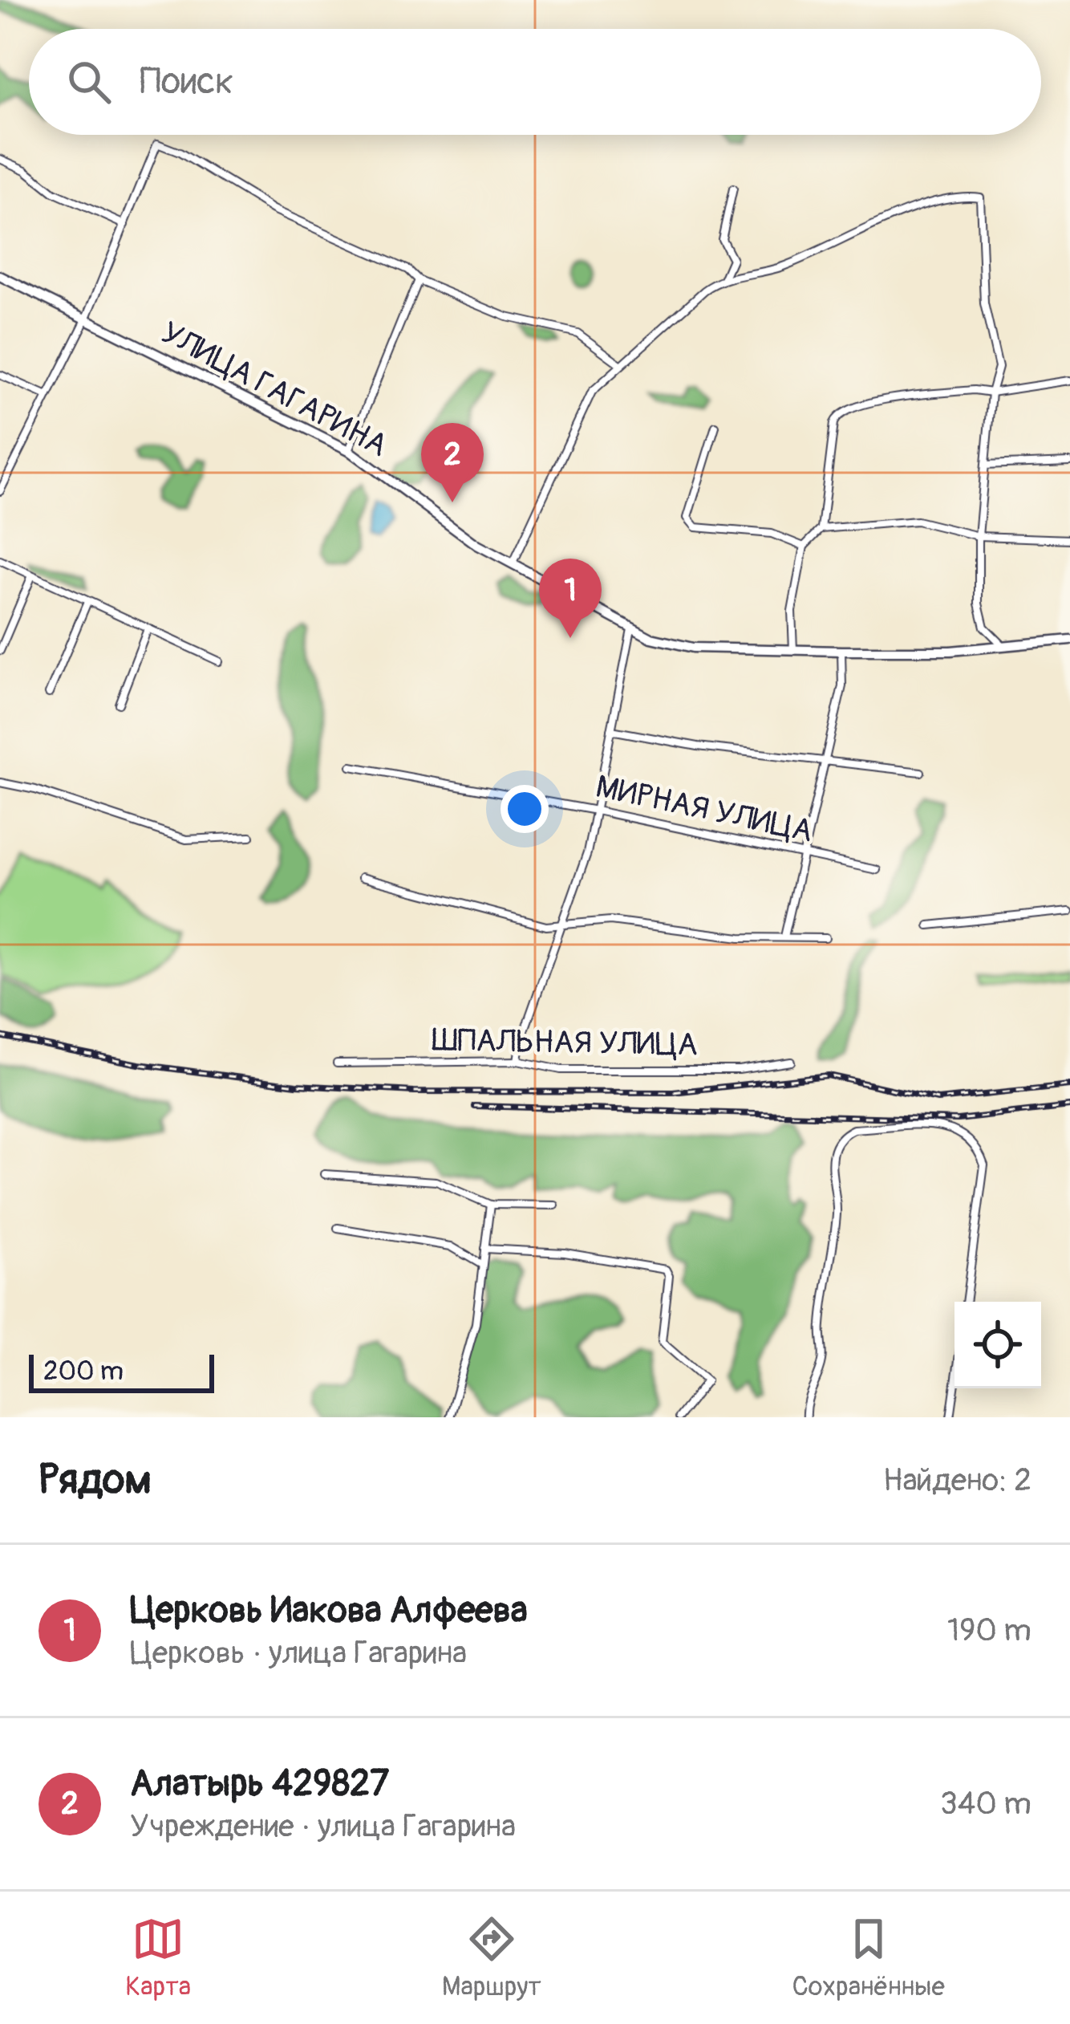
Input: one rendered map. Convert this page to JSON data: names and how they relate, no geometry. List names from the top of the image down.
{
  "streets": {
    "main road": ["УЛИЦА ГАГАРИНА"],
    "street": ["МИРНАЯ УЛИЦА", "ШПАЛЬНАЯ УЛИЦА"]
  },
  "scale_bar": "200 m",
  "page": {
    "search": "Поиск",
    "pins": ["2", "1"],
    "scale": "200 m",
    "heading": ["Рядом", "Найдено: 2"],
    "list": [
      {
        "mark": "1",
        "name": "Церковь Иакова Алфеева",
        "note": "Церковь · улица Гагарина",
        "value": "190 m"
      },
      {
        "mark": "2",
        "name": "Алатырь 429827",
        "note": "Учреждение · улица Гагарина",
        "value": "340 m"
      }
    ],
    "nav": ["Карта", "Маршрут", "Сохранённые"]
  }
}
